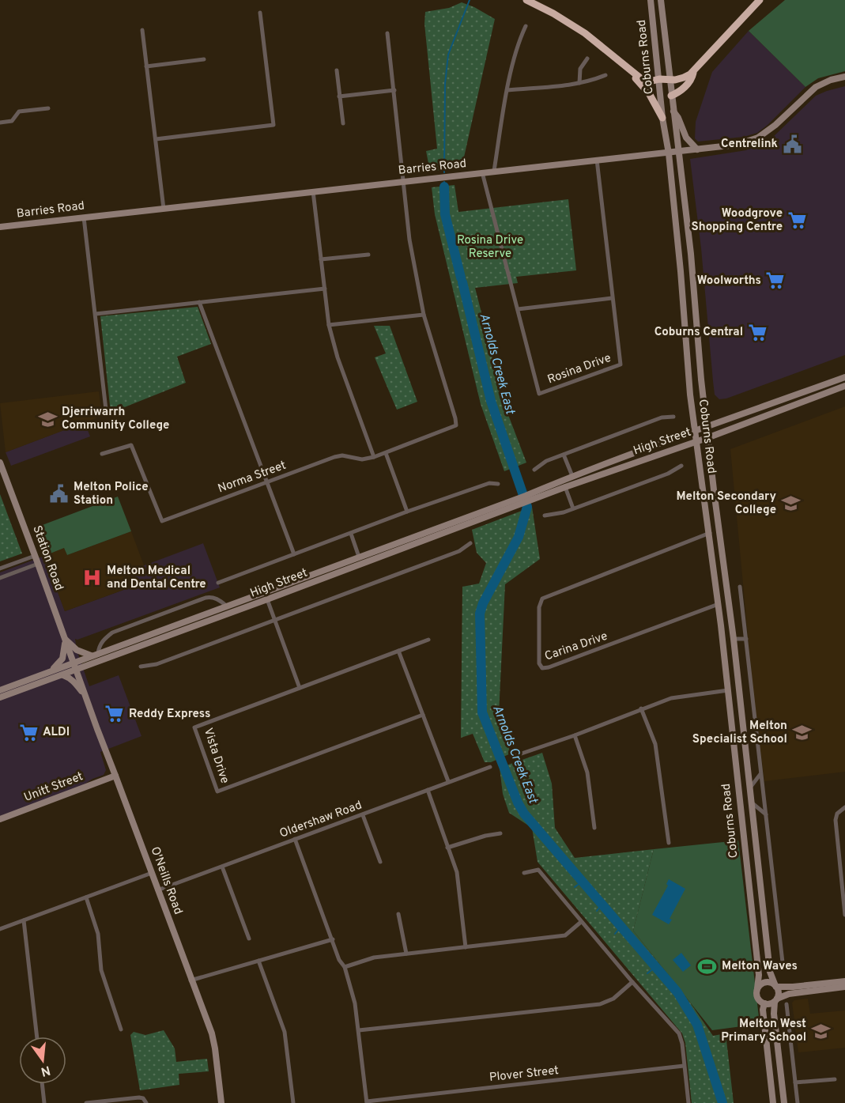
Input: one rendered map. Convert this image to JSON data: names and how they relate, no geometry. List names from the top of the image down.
{
  "streets": {
    "street": [
      "Coburns Road",
      "Barries Road",
      "Rosina Drive",
      "High Street",
      "Norma Street",
      "Station Road",
      "Carina Drive",
      "Vista Drive",
      "Unitt Street",
      "Oldershaw Road",
      "O'Neills Road",
      "Plover Street"
    ]
  },
  "crossings": [
    ["Coburns Road", "Barries Road"],
    ["Coburns Road", "High Street"],
    ["Coburns Road", "Carina Drive"],
    ["Barries Road", "Rosina Drive"],
    ["High Street", "Station Road"],
    ["High Street", "O'Neills Road"],
    ["Station Road", "O'Neills Road"],
    ["Unitt Street", "O'Neills Road"],
    ["Oldershaw Road", "O'Neills Road"]
  ],
  "water": ["Arnolds Creek East"],
  "parks": ["Rosina Drive Reserve"],
  "places": {
    "public building": ["Centrelink", "Melton Police Station"],
    "supermarket": [
      "Woodgrove Shopping Centre",
      "Woolworths",
      "Coburns Central",
      "Reddy Express",
      "ALDI"
    ],
    "school or university": [
      "Djerriwarrh Community College",
      "Melton Secondary College",
      "Melton Specialist School",
      "Melton West Primary School"
    ],
    "hospital": ["Melton Medical and Dental Centre"],
    "sports": ["Melton Waves"]
  },
  "north": "bottom"
}
